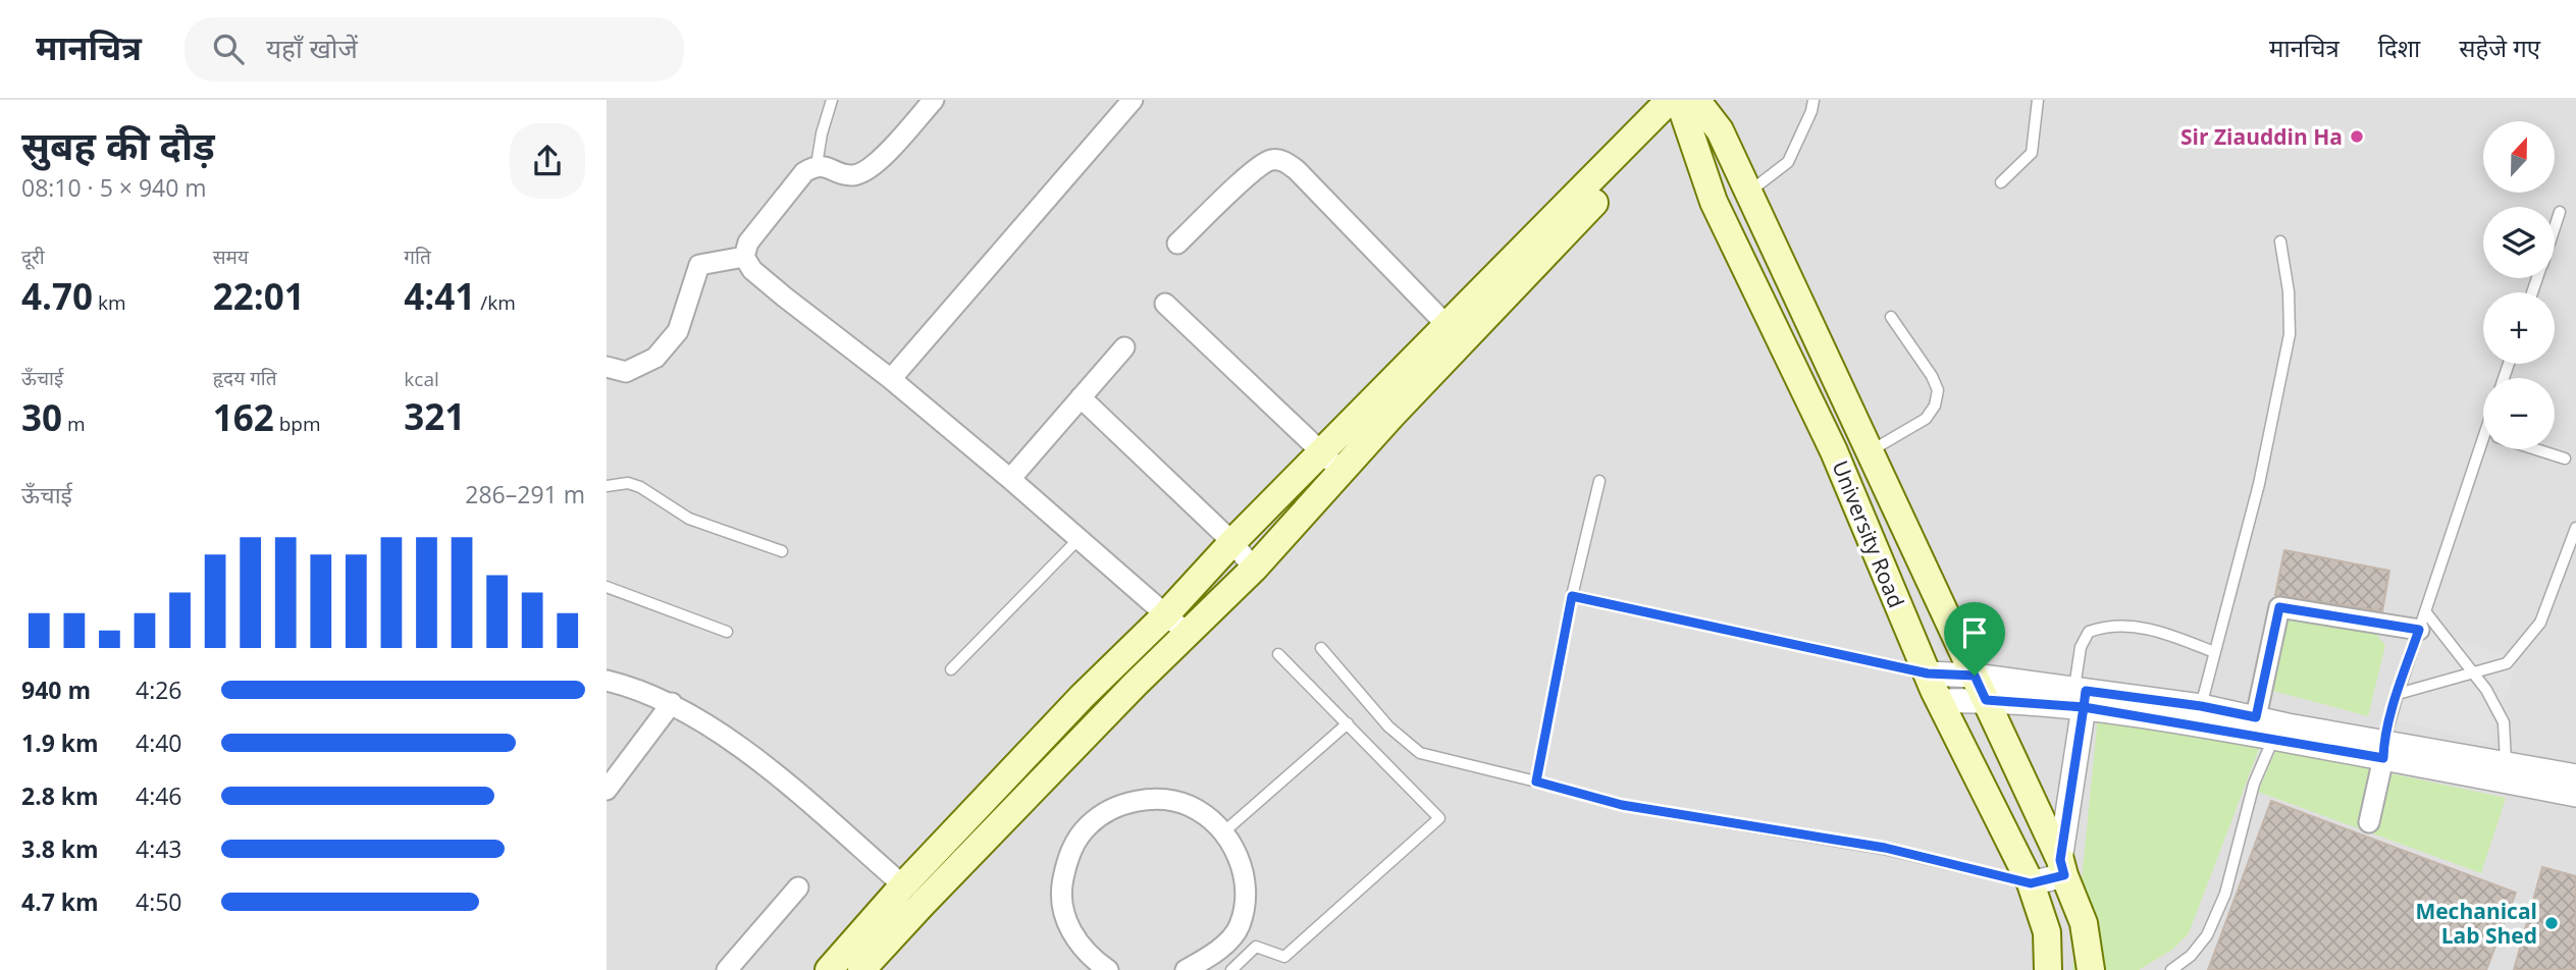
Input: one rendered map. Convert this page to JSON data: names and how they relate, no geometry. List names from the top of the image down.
{
  "streets": {
    "main road": ["University Road"]
  },
  "places": ["Sir Ziauddin Ha", "Mechanical Lab Shed"],
  "north": "top",
  "page": {
    "header": "मानचित्र",
    "search": "यहाँ खोजें",
    "nav": ["मानचित्र", "दिशा", "सहेजे गए"],
    "heading": ["सुबह की दौड़", "08:10 · 5 × 940 m"],
    "map_buttons": ["+", "−"],
    "stats": [
      ["दूरी", "4.70 km"],
      ["समय", "22:01"],
      ["गति", "4:41 /km"],
      ["ऊँचाई", "30 m"],
      ["हृदय गति", "162 bpm"],
      ["kcal", "321"]
    ],
    "chart": ["ऊँचाई", "286–291 m"],
    "list": [
      {
        "name": "940 m",
        "note": "4:26"
      },
      {
        "name": "1.9 km",
        "note": "4:40"
      },
      {
        "name": "2.8 km",
        "note": "4:46"
      },
      {
        "name": "3.8 km",
        "note": "4:43"
      },
      {
        "name": "4.7 km",
        "note": "4:50"
      }
    ]
  }
}
